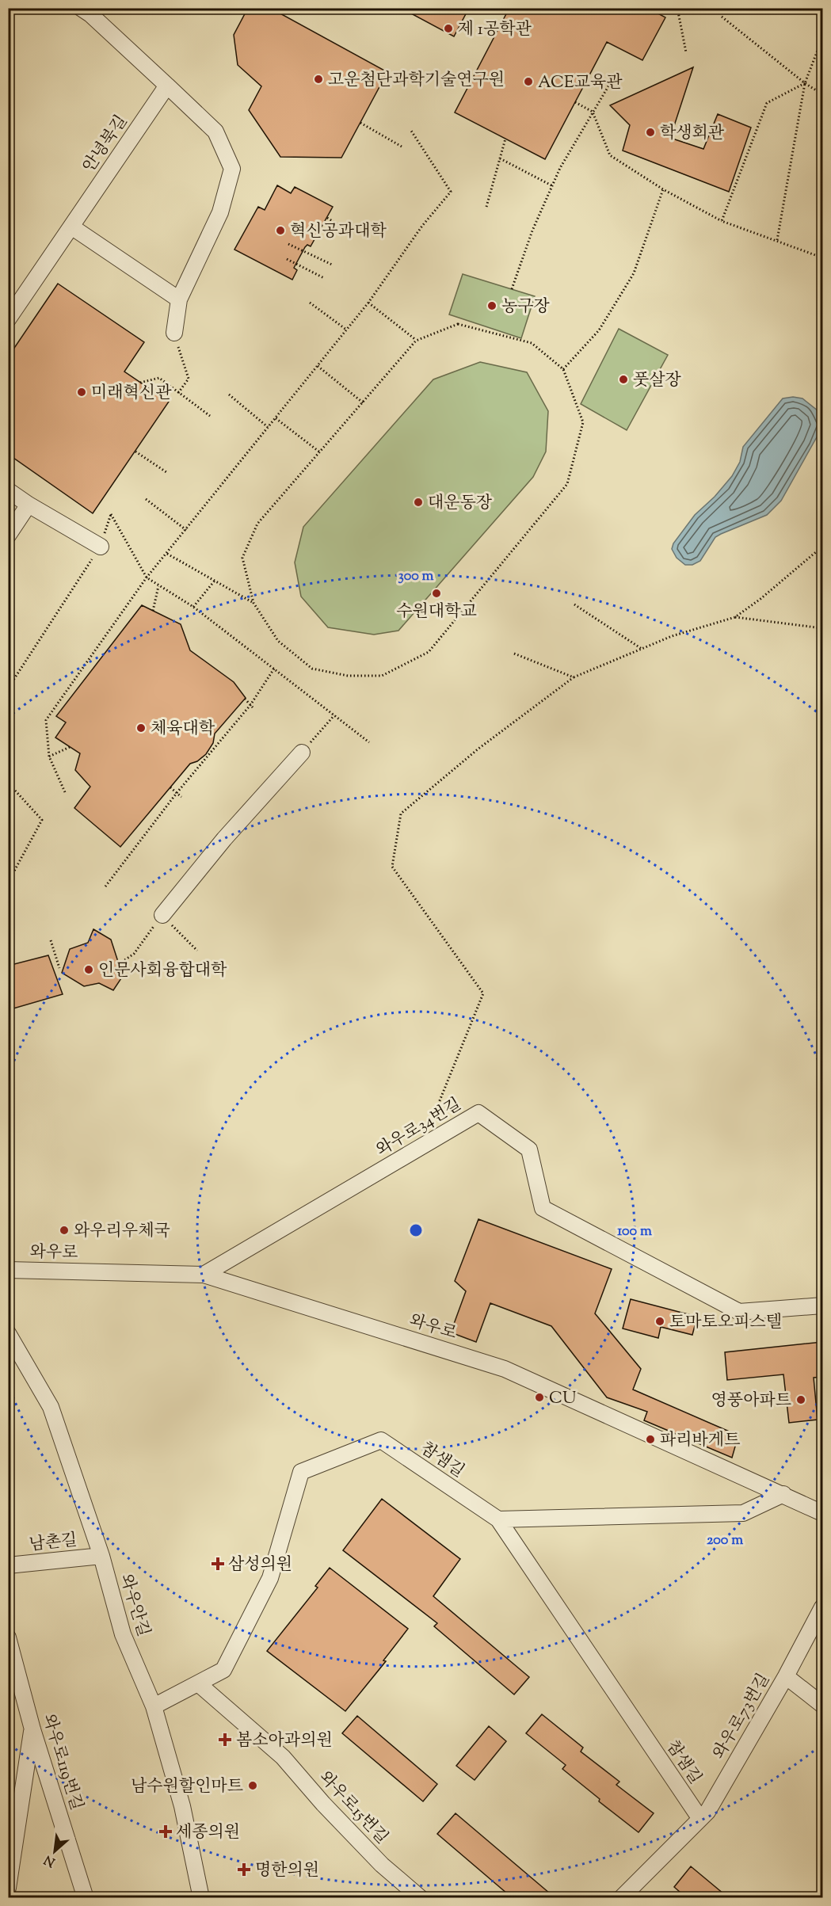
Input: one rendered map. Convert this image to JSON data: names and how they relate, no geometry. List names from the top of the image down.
{
  "streets": {
    "street": [
      "안녕북길",
      "와우로34번길",
      "와우로",
      "참샘길",
      "남촌길",
      "와우안길",
      "와우로73번길",
      "와우로119번길",
      "와우로15번길"
    ]
  },
  "crossings": [
    ["와우로34번길", "와우로"],
    ["참샘길", "와우안길"],
    ["참샘길", "와우로73번길"],
    ["참샘길", "와우로15번길"],
    ["남촌길", "와우안길"]
  ],
  "places": {
    "other": [
      "제 1공학관",
      "고운첨단과학기술연구원",
      "ACE교육관",
      "학생회관",
      "혁신공과대학",
      "농구장",
      "풋살장",
      "미래혁신관",
      "대운동장",
      "수원대학교",
      "체육대학",
      "인문사회융합대학",
      "와우리우체국",
      "토마토오피스텔",
      "CU",
      "영풍아파트",
      "파리바게트",
      "남수원할인마트"
    ],
    "health": [
      "삼성의원",
      "봄소아과의원",
      "세종의원",
      "명한의원"
    ]
  },
  "north": "bottom left",
  "rings": ["300 m", "100 m", "200 m"]
}
